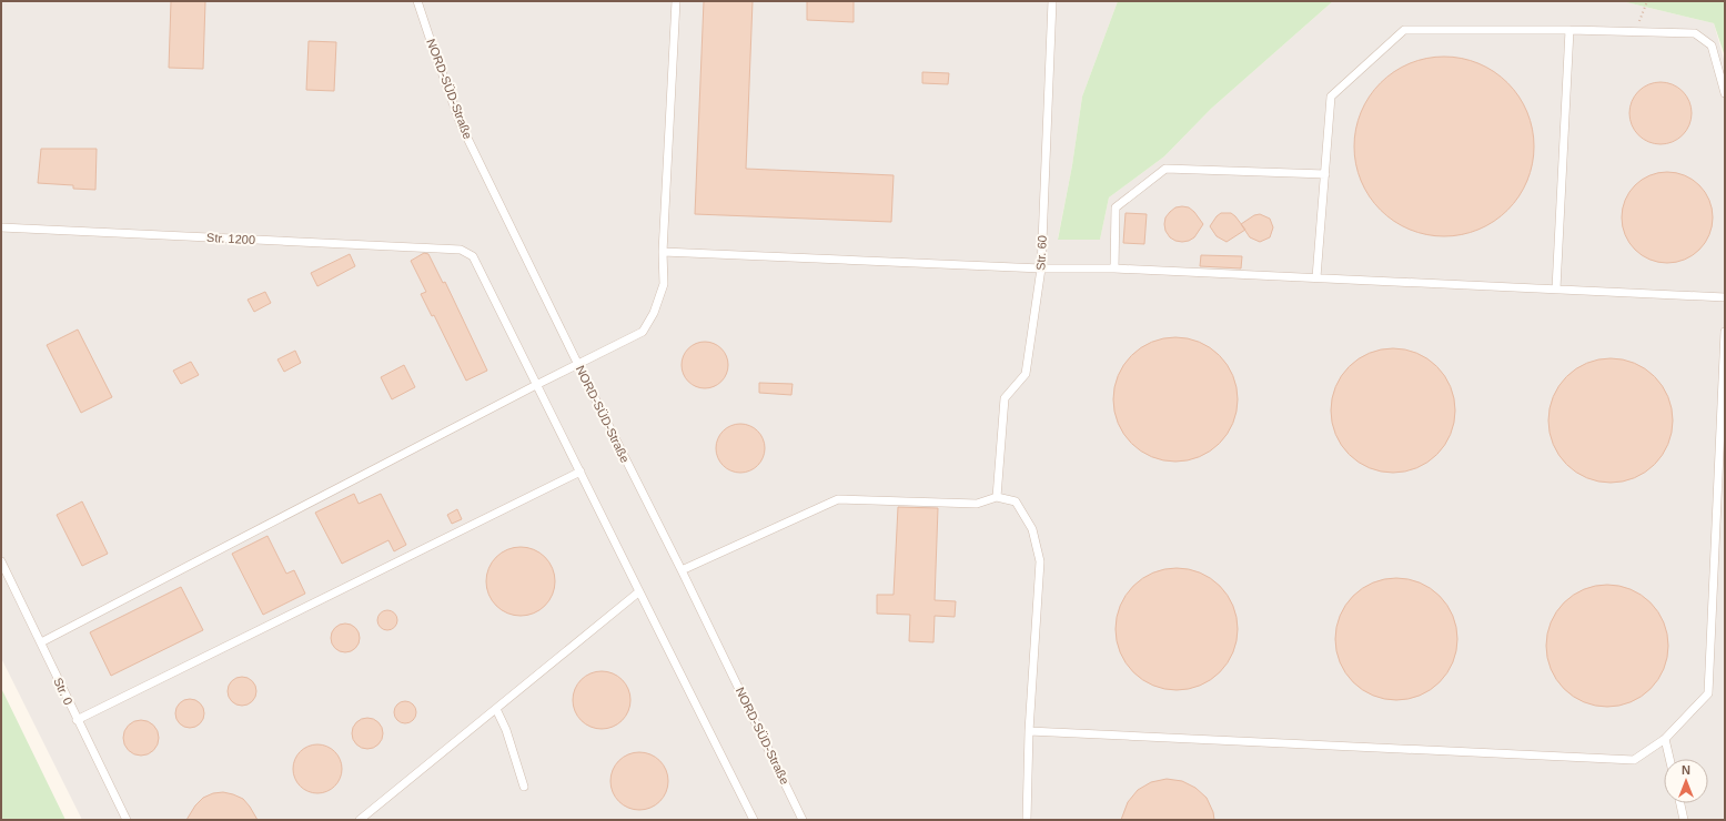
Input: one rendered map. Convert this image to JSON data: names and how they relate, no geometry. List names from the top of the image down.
{
  "streets": {
    "lane": [
      "NORD-SÜD-Straße",
      "Str. 1200",
      "Str. 60",
      "Str. 0"
    ]
  },
  "north": "top"
}
